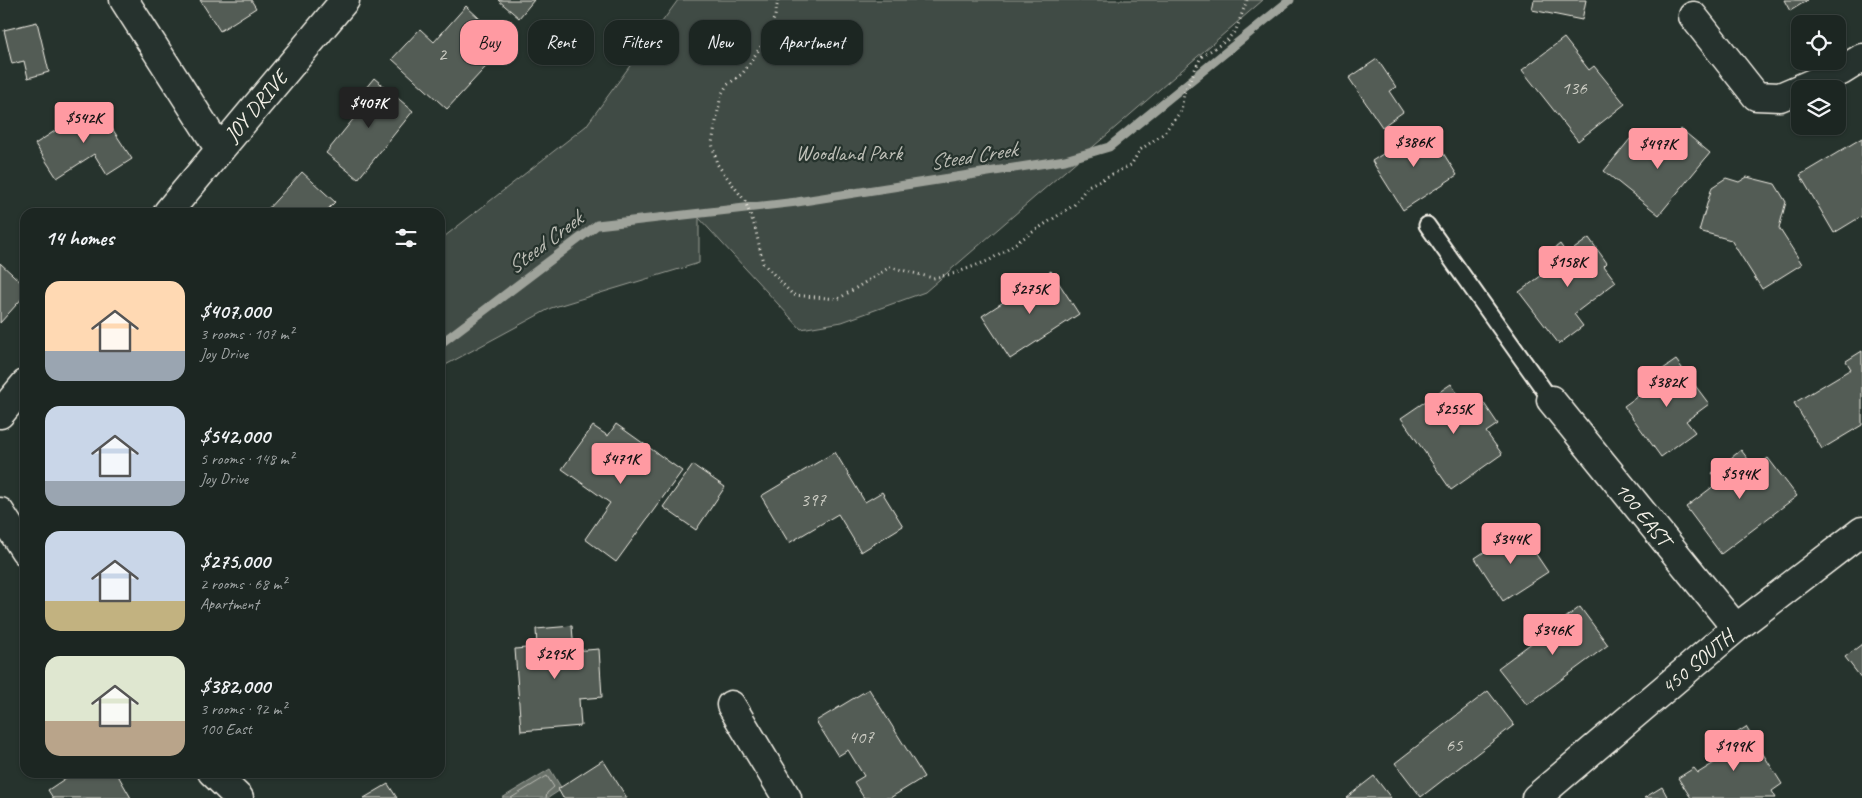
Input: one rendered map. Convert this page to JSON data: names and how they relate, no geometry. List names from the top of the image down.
{
  "streets": {
    "street": ["JOY DRIVE", "100 EAST", "450 SOUTH"]
  },
  "crossings": [
    ["100 EAST", "450 SOUTH"]
  ],
  "water": ["Steed Creek"],
  "parks": ["Woodland Park"],
  "house_numbers": [
    "2",
    "136",
    "397",
    "407",
    "65"
  ],
  "page": {
    "chip": [
      "Buy",
      "Rent",
      "Filters",
      "New",
      "Apartment"
    ],
    "price": [
      "$407K",
      "$542K",
      "$386K",
      "$497K",
      "$158K",
      "$275K",
      "$382K",
      "$255K",
      "$471K",
      "$594K",
      "$344K",
      "$346K",
      "$295K",
      "$199K"
    ],
    "heading": "14 homes",
    "list": [
      {
        "name": "$407,000",
        "note": "3 rooms · 107 m² · Joy Drive"
      },
      {
        "name": "$542,000",
        "note": "5 rooms · 148 m² · Joy Drive"
      },
      {
        "name": "$275,000",
        "note": "2 rooms · 68 m² · Apartment"
      },
      {
        "name": "$382,000",
        "note": "3 rooms · 92 m² · 100 East"
      }
    ]
  }
}
